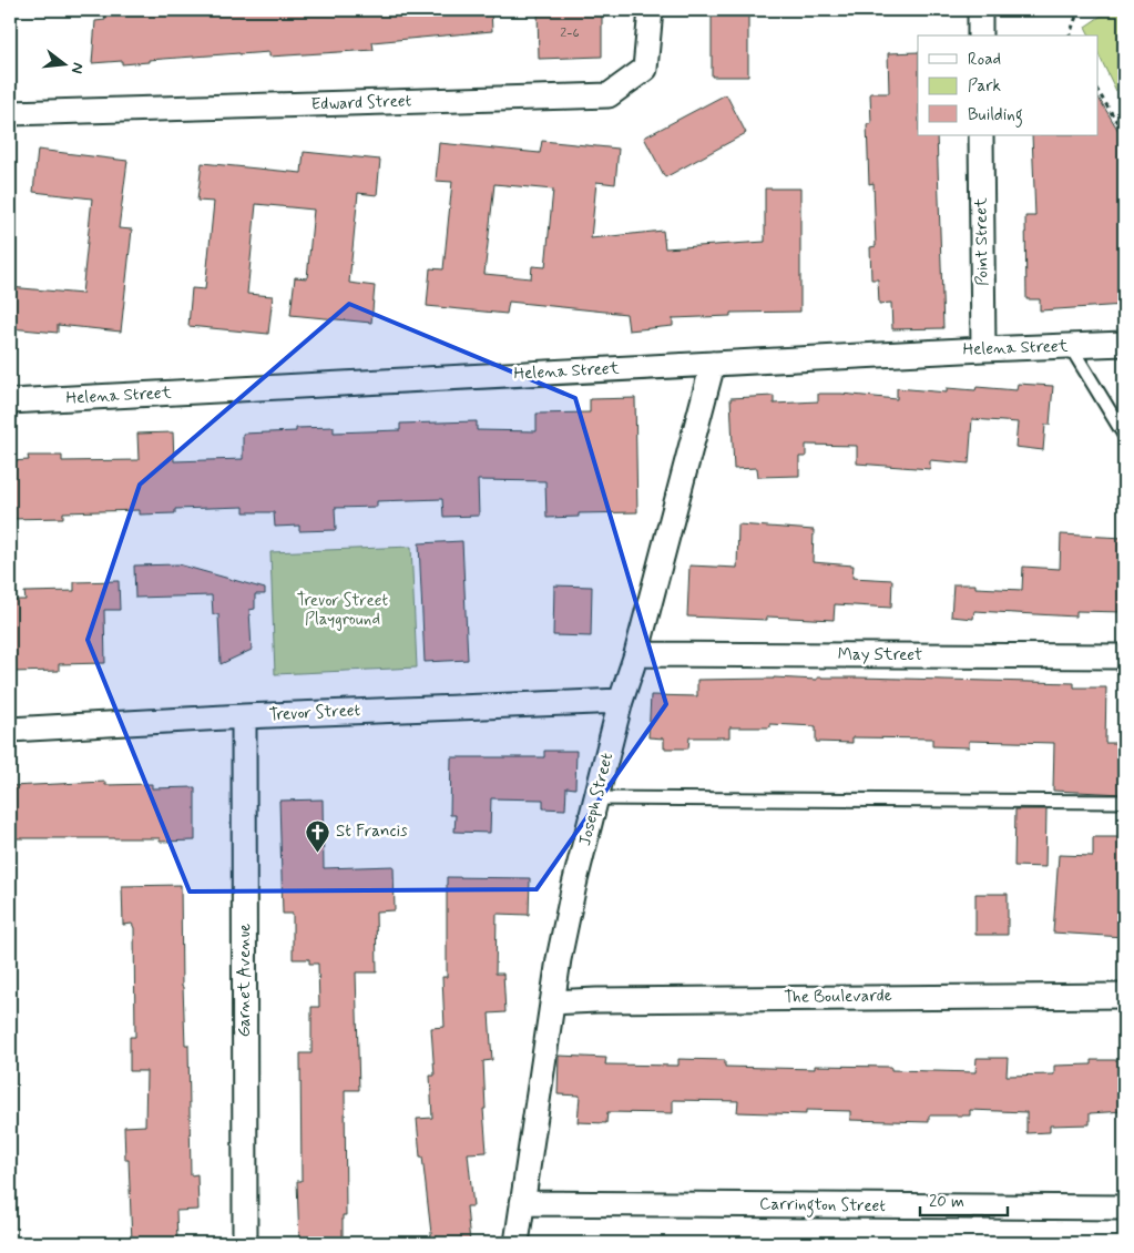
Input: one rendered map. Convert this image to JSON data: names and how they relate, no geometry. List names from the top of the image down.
{
  "streets": {
    "street": [
      "Edward Street",
      "Point Street",
      "Helena Street",
      "May Street",
      "Trevor Street",
      "Joseph Street",
      "Garnet Avenue",
      "The Boulevarde",
      "Carrington Street"
    ]
  },
  "crossings": [
    ["Point Street", "Helena Street"],
    ["Helena Street", "Joseph Street"],
    ["May Street", "Joseph Street"],
    ["Trevor Street", "Joseph Street"],
    ["Trevor Street", "Garnet Avenue"],
    ["Joseph Street", "The Boulevarde"],
    ["Joseph Street", "Carrington Street"]
  ],
  "parks": ["Trevor Street Playground"],
  "places": {
    "church": ["St Francis"]
  },
  "house_numbers": ["2-6"],
  "legend": ["Road", "Park", "Building"],
  "scale_bar": "20 m",
  "north": "right"
}
